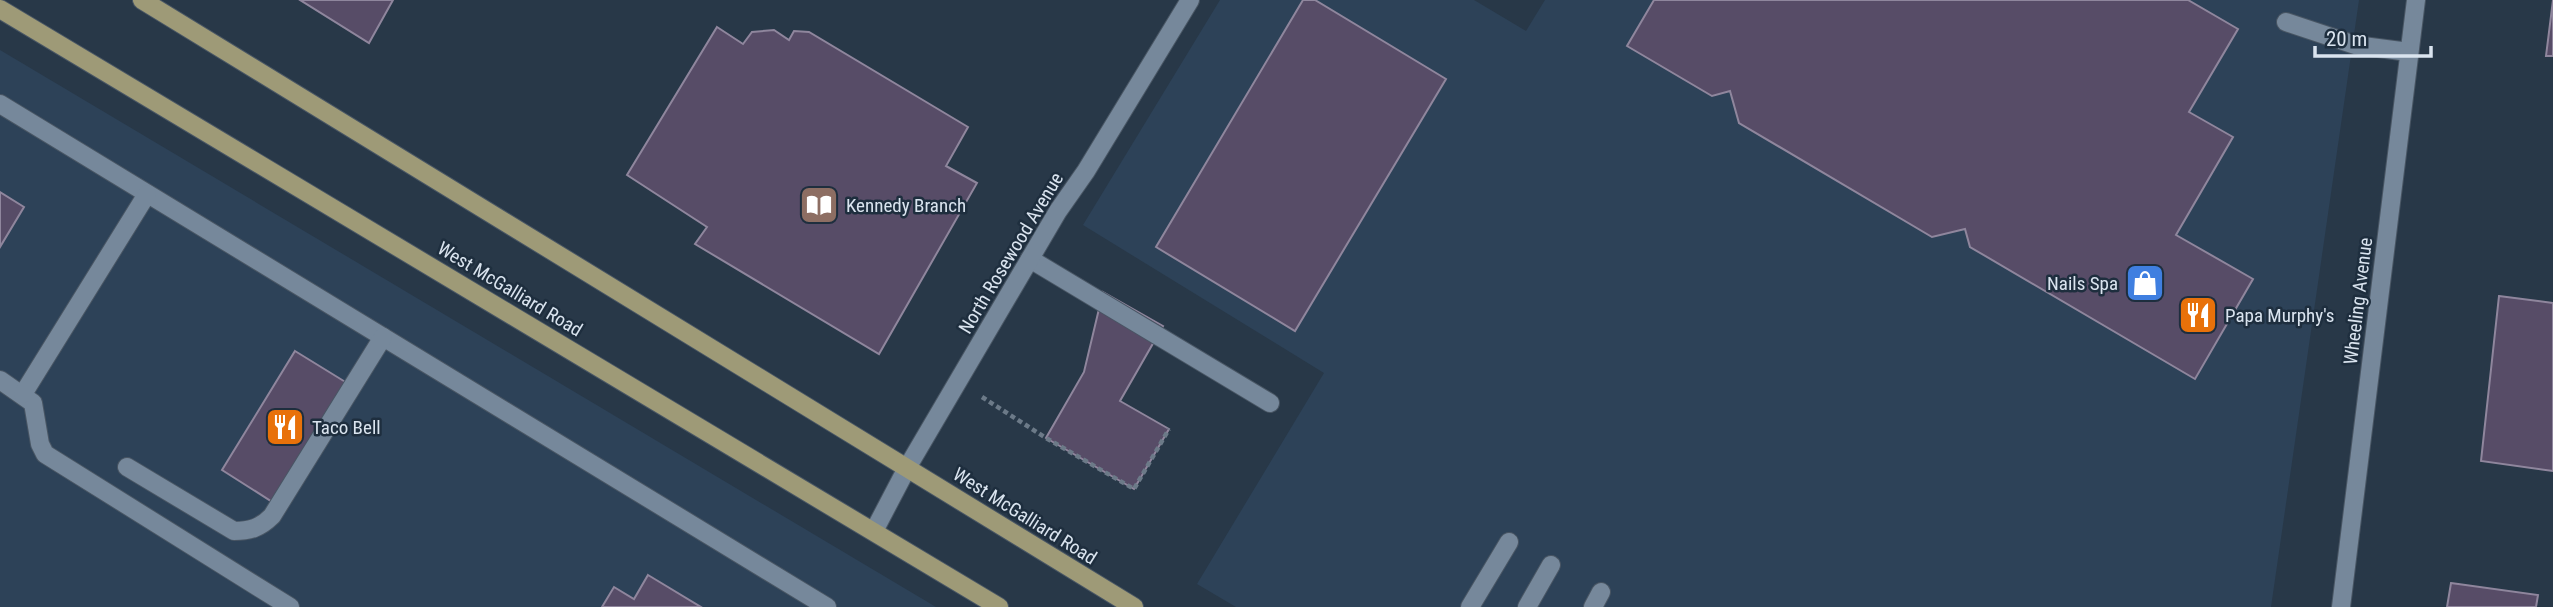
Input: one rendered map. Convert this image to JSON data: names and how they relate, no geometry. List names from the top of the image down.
{
  "streets": {
    "main road": ["West McGalliard Road"],
    "street": ["North Rosewood Avenue", "Wheeling Avenue"]
  },
  "crossings": [
    ["North Rosewood Avenue", "West McGalliard Road"]
  ],
  "places": {
    "library": ["Kennedy Branch"],
    "shop": ["Nails Spa"],
    "restaurant": ["Papa Murphy's", "Taco Bell"]
  },
  "scale_bar": "20 m"
}
